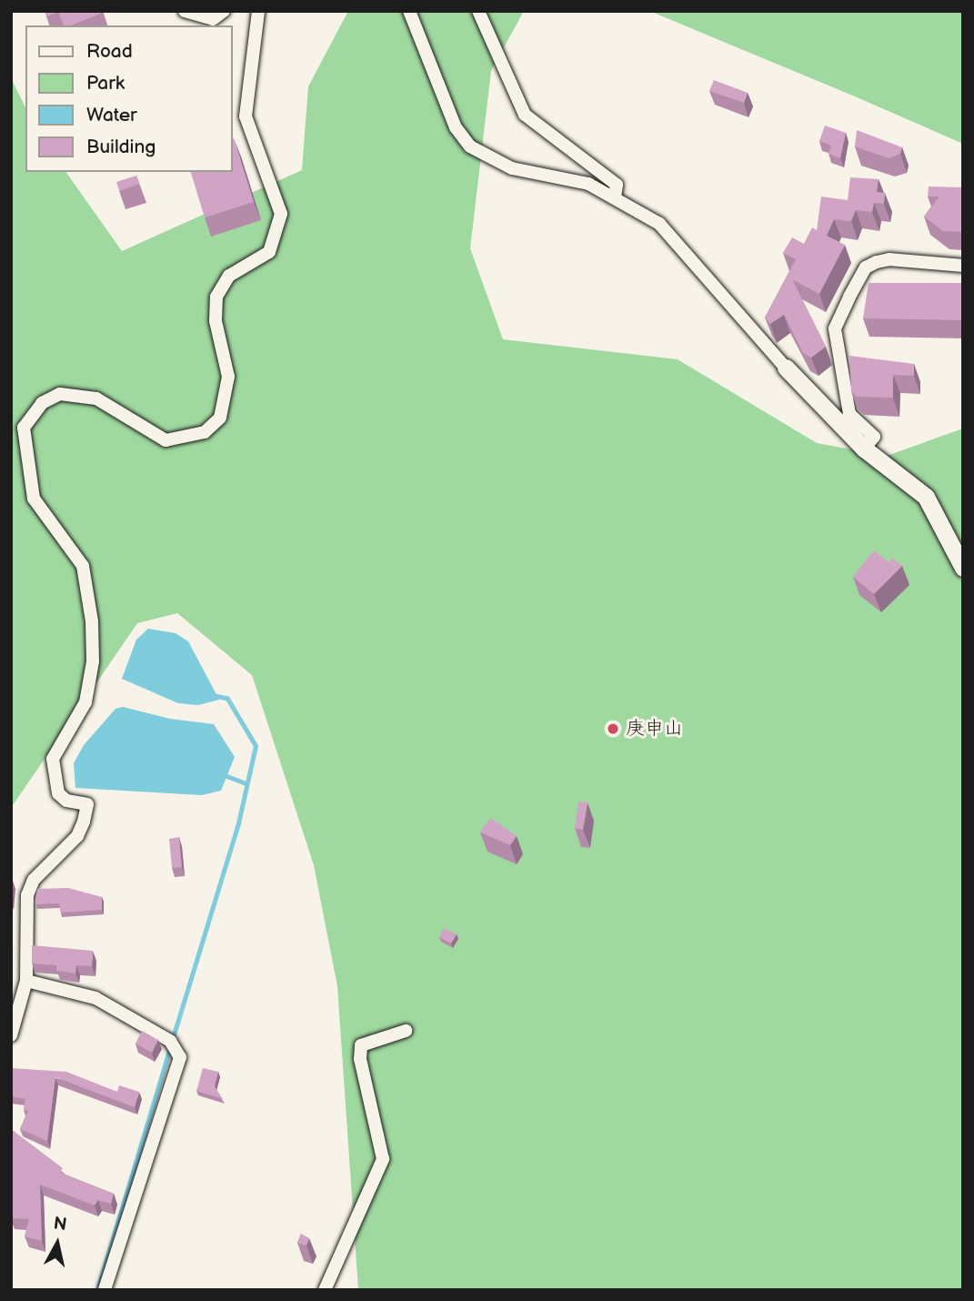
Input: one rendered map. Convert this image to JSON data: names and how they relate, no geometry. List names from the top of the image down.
{
  "places": ["庚申山"],
  "legend": [
    "Road",
    "Park",
    "Water",
    "Building"
  ],
  "north": "top"
}
